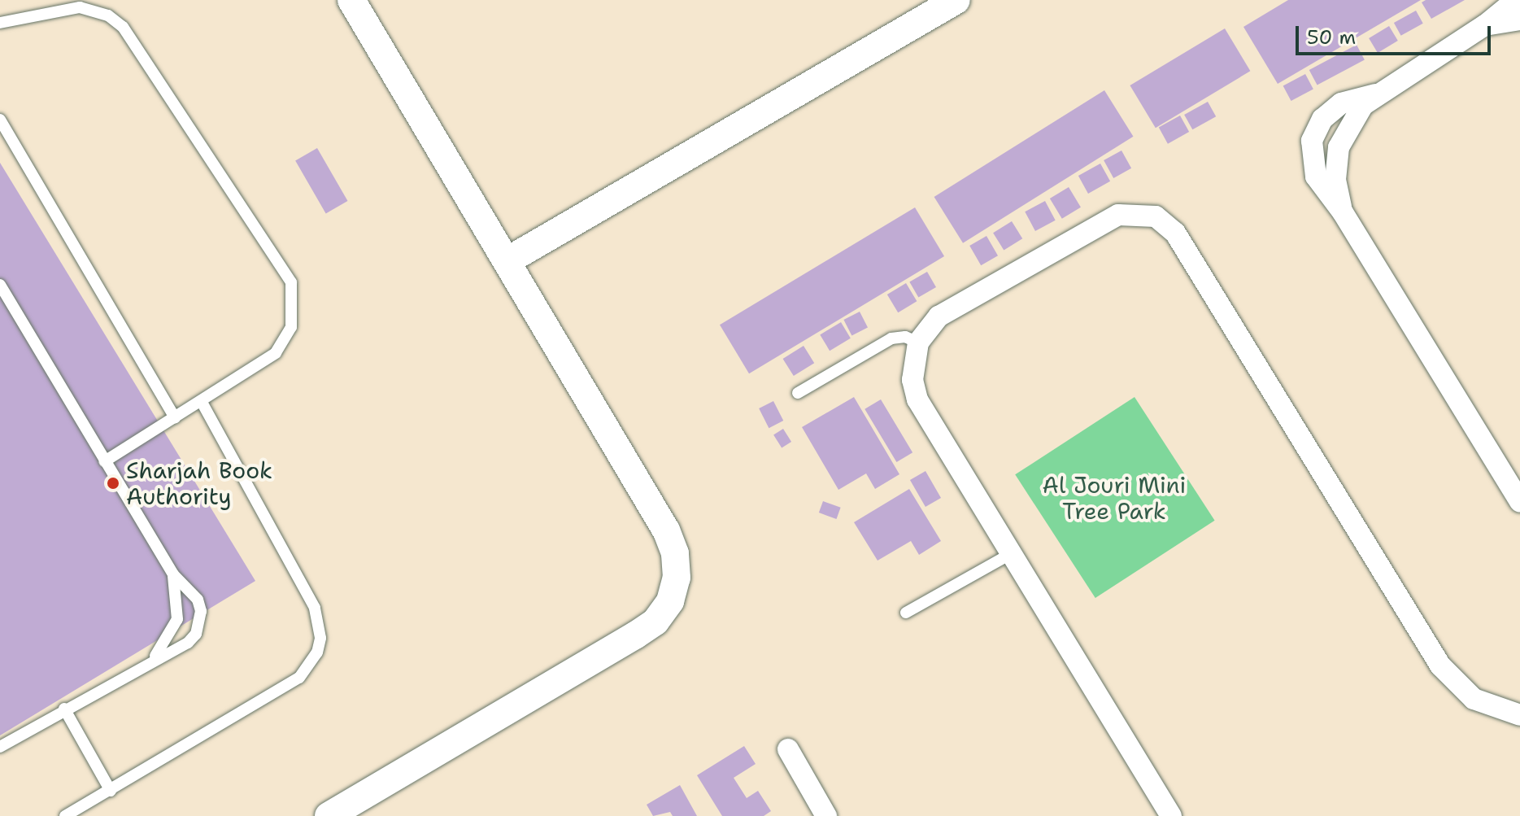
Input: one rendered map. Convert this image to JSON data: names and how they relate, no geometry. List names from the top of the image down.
{
  "parks": ["Al Jouri Mini Tree Park"],
  "places": ["Sharjah Book Authority"],
  "scale_bar": "50 m"
}
